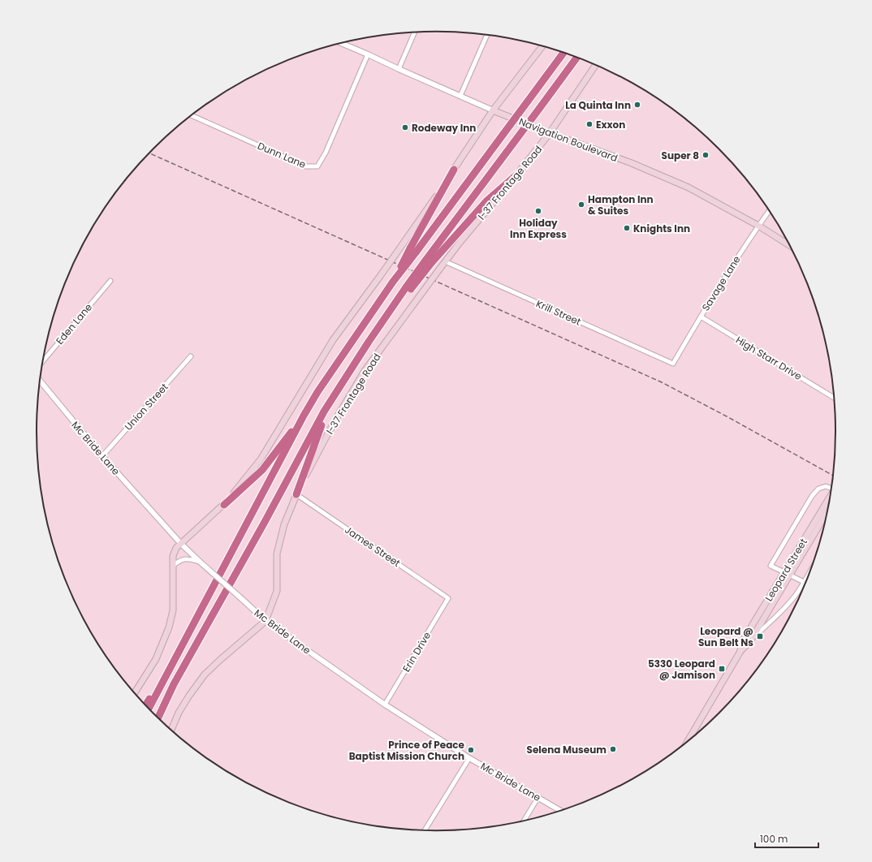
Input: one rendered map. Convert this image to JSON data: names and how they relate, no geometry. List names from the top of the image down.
{
  "streets": {
    "main road": ["Navigation Boulevard", "I-37 Frontage Road", "Leopard Street"],
    "street": [
      "Dunn Lane",
      "Savage Lane",
      "Krill Street",
      "Eden Lane",
      "High Starr Drive",
      "Union Street",
      "Mc Bride Lane",
      "James Street",
      "Erin Drive"
    ]
  },
  "crossings": [
    ["Navigation Boulevard", "Dunn Lane"],
    ["Navigation Boulevard", "I-37 Frontage Road"],
    ["Navigation Boulevard", "Savage Lane"],
    ["I-37 Frontage Road", "Krill Street"],
    ["I-37 Frontage Road", "Mc Bride Lane"],
    ["I-37 Frontage Road", "James Street"],
    ["Savage Lane", "Krill Street"],
    ["Savage Lane", "High Starr Drive"],
    ["Union Street", "Mc Bride Lane"],
    ["Mc Bride Lane", "Erin Drive"],
    ["James Street", "Erin Drive"]
  ],
  "places": {
    "other": [
      "La Quinta Inn",
      "Exxon",
      "Rodeway Inn",
      "Super 8",
      "Hampton Inn & Suites",
      "Holiday Inn Express",
      "Knights Inn",
      "Selena Museum",
      "Prince of Peace Baptist Mission Church"
    ],
    "transit": ["Leopard @ Sun Belt Ns", "5330 Leopard @ Jamison"]
  },
  "scale_bar": "100 m"
}
